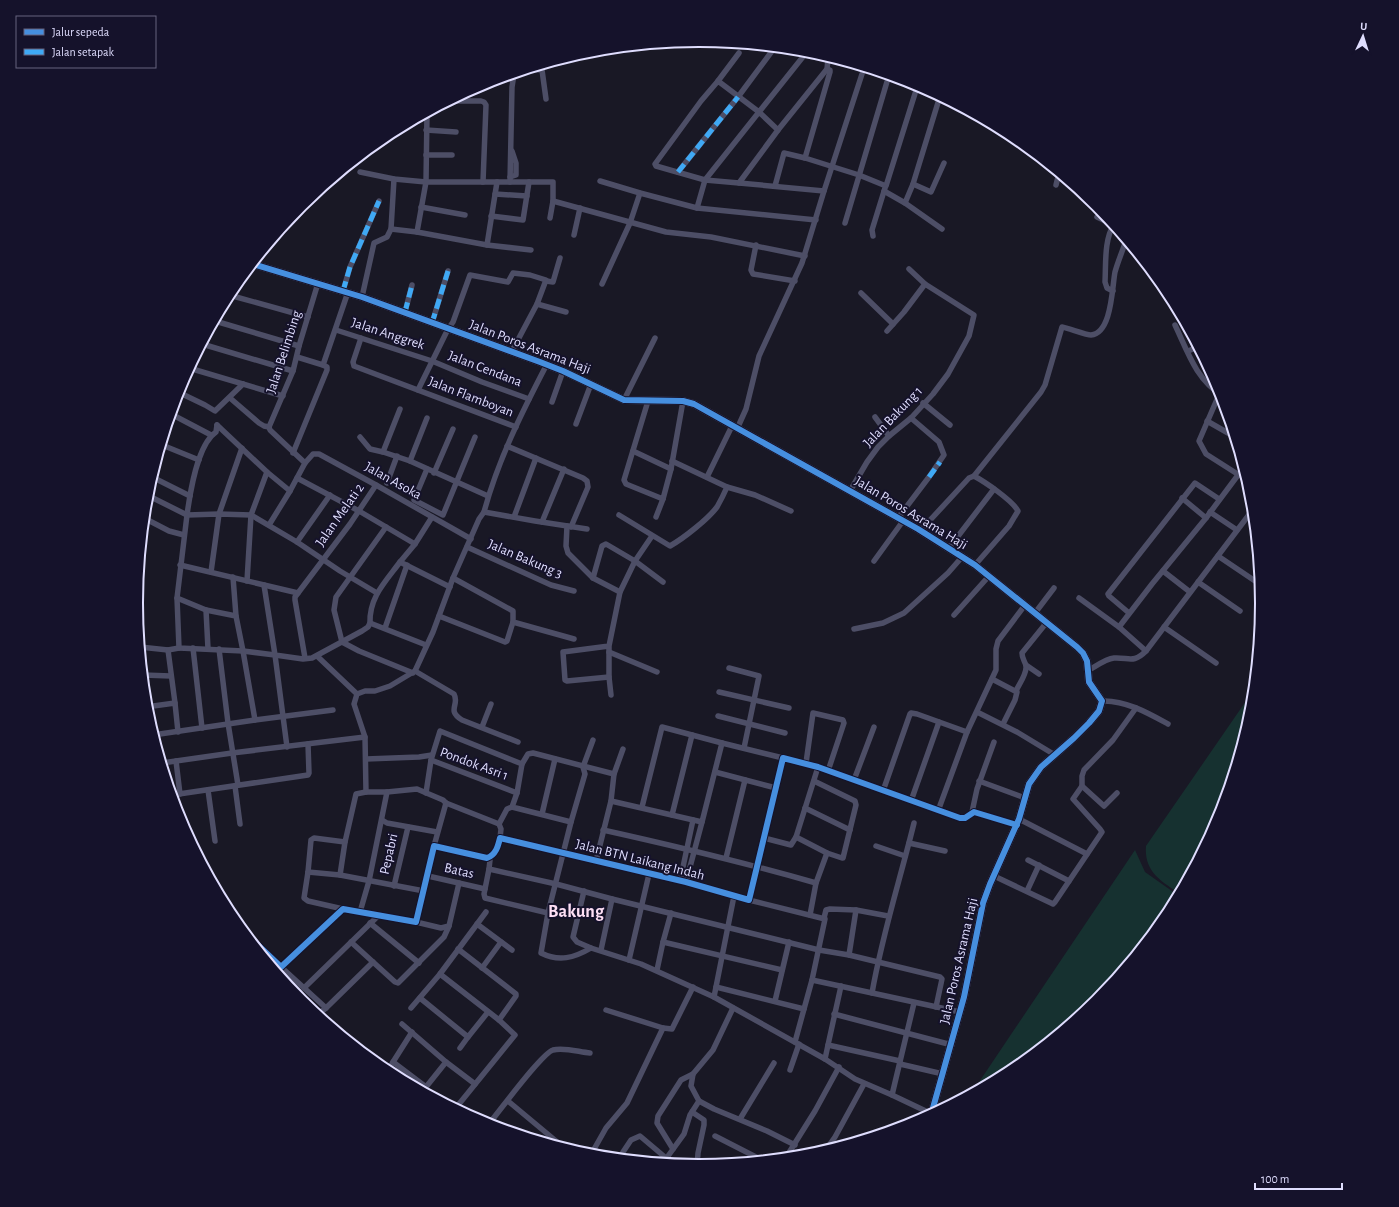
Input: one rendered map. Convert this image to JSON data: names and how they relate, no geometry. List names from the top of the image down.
{
  "streets": {
    "street": [
      "Jalan Anggrek",
      "Jalan Poros Asrama Haji",
      "Jalan Belimbing",
      "Jalan Cendana",
      "Jalan Flamboyan",
      "Jalan Bakung 1",
      "Jalan Asoka",
      "Jalan Melati 2",
      "Jalan Bakung 3",
      "Pondok Asri 1",
      "Pepabri",
      "Jalan BTN Laikang Indah",
      "Batas"
    ]
  },
  "crossings": [
    ["Jalan Anggrek", "Jalan Cendana"],
    ["Jalan Anggrek", "Jalan Flamboyan"],
    ["Jalan Poros Asrama Haji", "Jalan Belimbing"],
    ["Jalan Poros Asrama Haji", "Jalan Bakung 1"],
    ["Jalan Asoka", "Jalan Melati 2"]
  ],
  "districts": ["Bakung"],
  "legend": ["Jalur sepeda", "Jalan setapak"],
  "scale_bar": "100 m",
  "north": "top"
}
